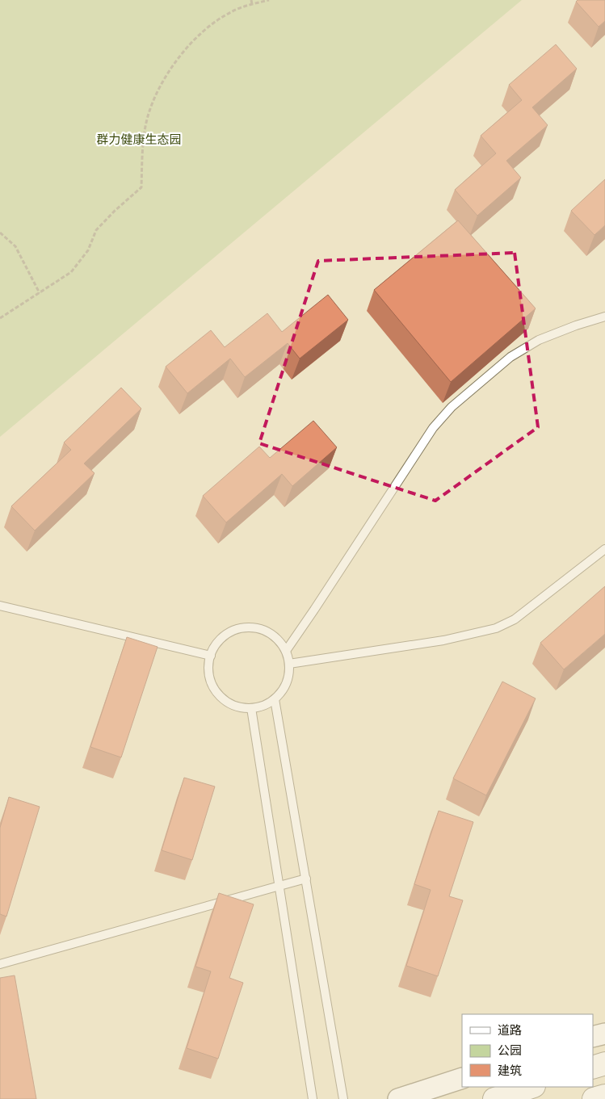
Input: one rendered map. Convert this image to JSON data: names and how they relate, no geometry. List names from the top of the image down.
{
  "parks": ["群力健康生态园"],
  "legend": ["道路", "公园", "建筑"]
}
